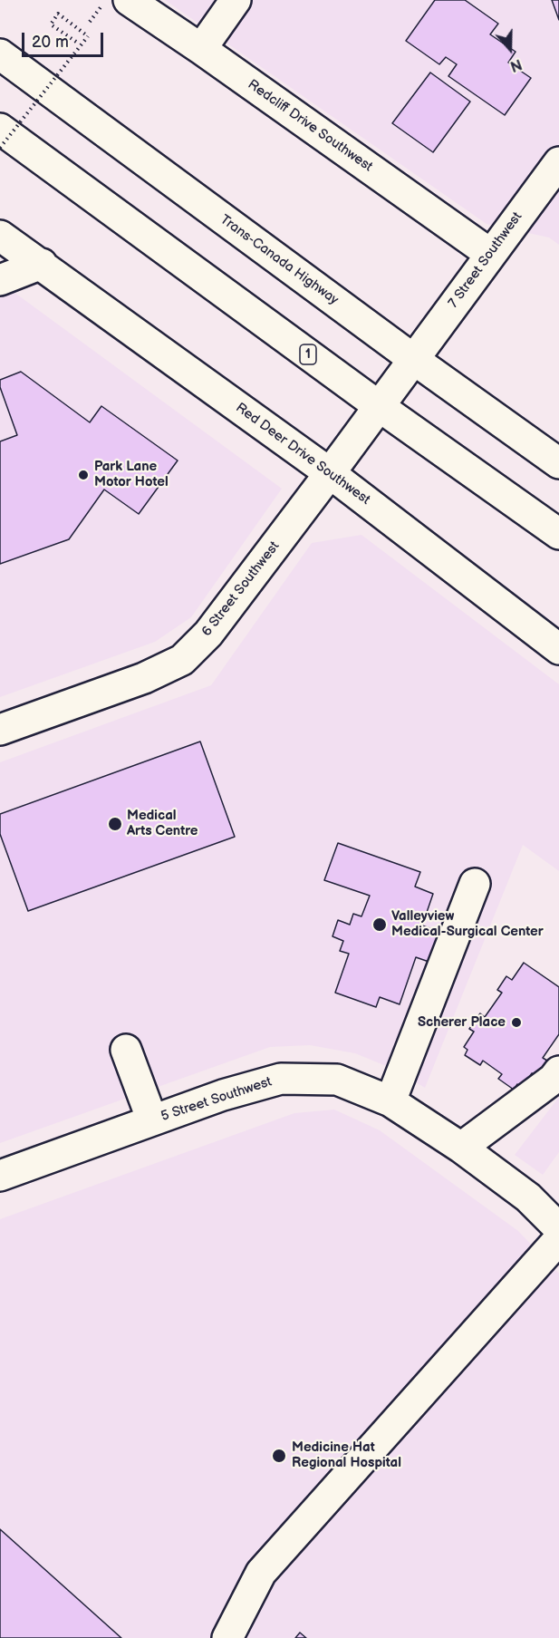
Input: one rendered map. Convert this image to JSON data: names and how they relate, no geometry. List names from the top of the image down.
{
  "streets": {
    "main road": [
      "Redcliff Drive Southwest",
      "Trans-Canada Highway",
      "7 Street Southwest",
      "1",
      "Red Deer Drive Southwest",
      "6 Street Southwest",
      "5 Street Southwest"
    ]
  },
  "crossings": [
    ["Redcliff Drive Southwest", "7 Street Southwest"],
    ["Trans-Canada Highway", "7 Street Southwest"],
    ["Trans-Canada Highway", "6 Street Southwest"],
    ["7 Street Southwest", "6 Street Southwest"],
    ["1", "6 Street Southwest"],
    ["Red Deer Drive Southwest", "6 Street Southwest"]
  ],
  "places": [
    "Park Lane Motor Hotel",
    "Medical Arts Centre",
    "Valleyview Medical-Surgical Center",
    "Scherer Place",
    "Medicine Hat Regional Hospital"
  ],
  "scale_bar": "20 m",
  "north": "bottom"
}
